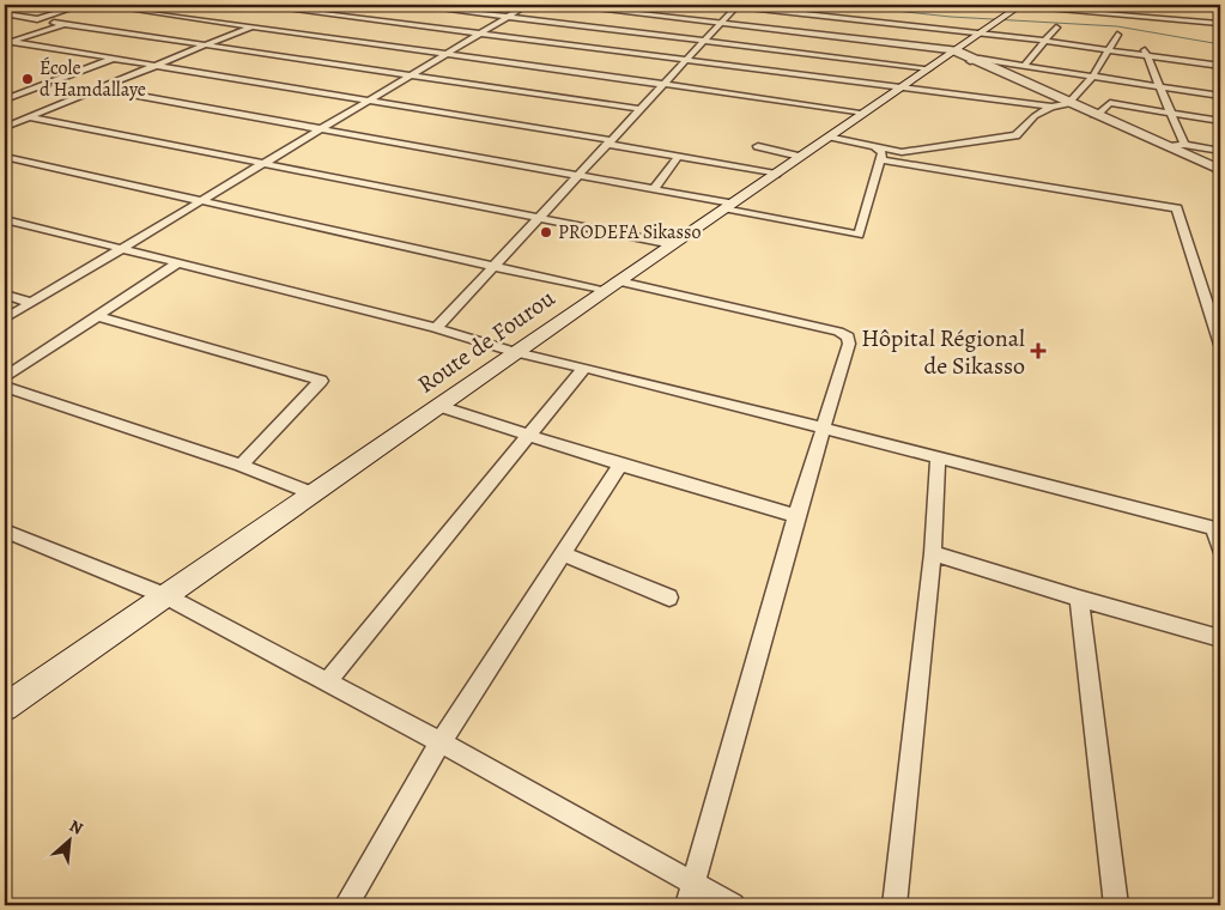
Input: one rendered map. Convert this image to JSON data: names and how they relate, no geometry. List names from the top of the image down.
{
  "streets": {
    "main road": ["Route de Fourou"]
  },
  "places": {
    "other": ["École d'Hamdallaye", "PRODEFA Sikasso"],
    "health": ["Hôpital Régional de Sikasso"]
  },
  "north": "top right"
}
